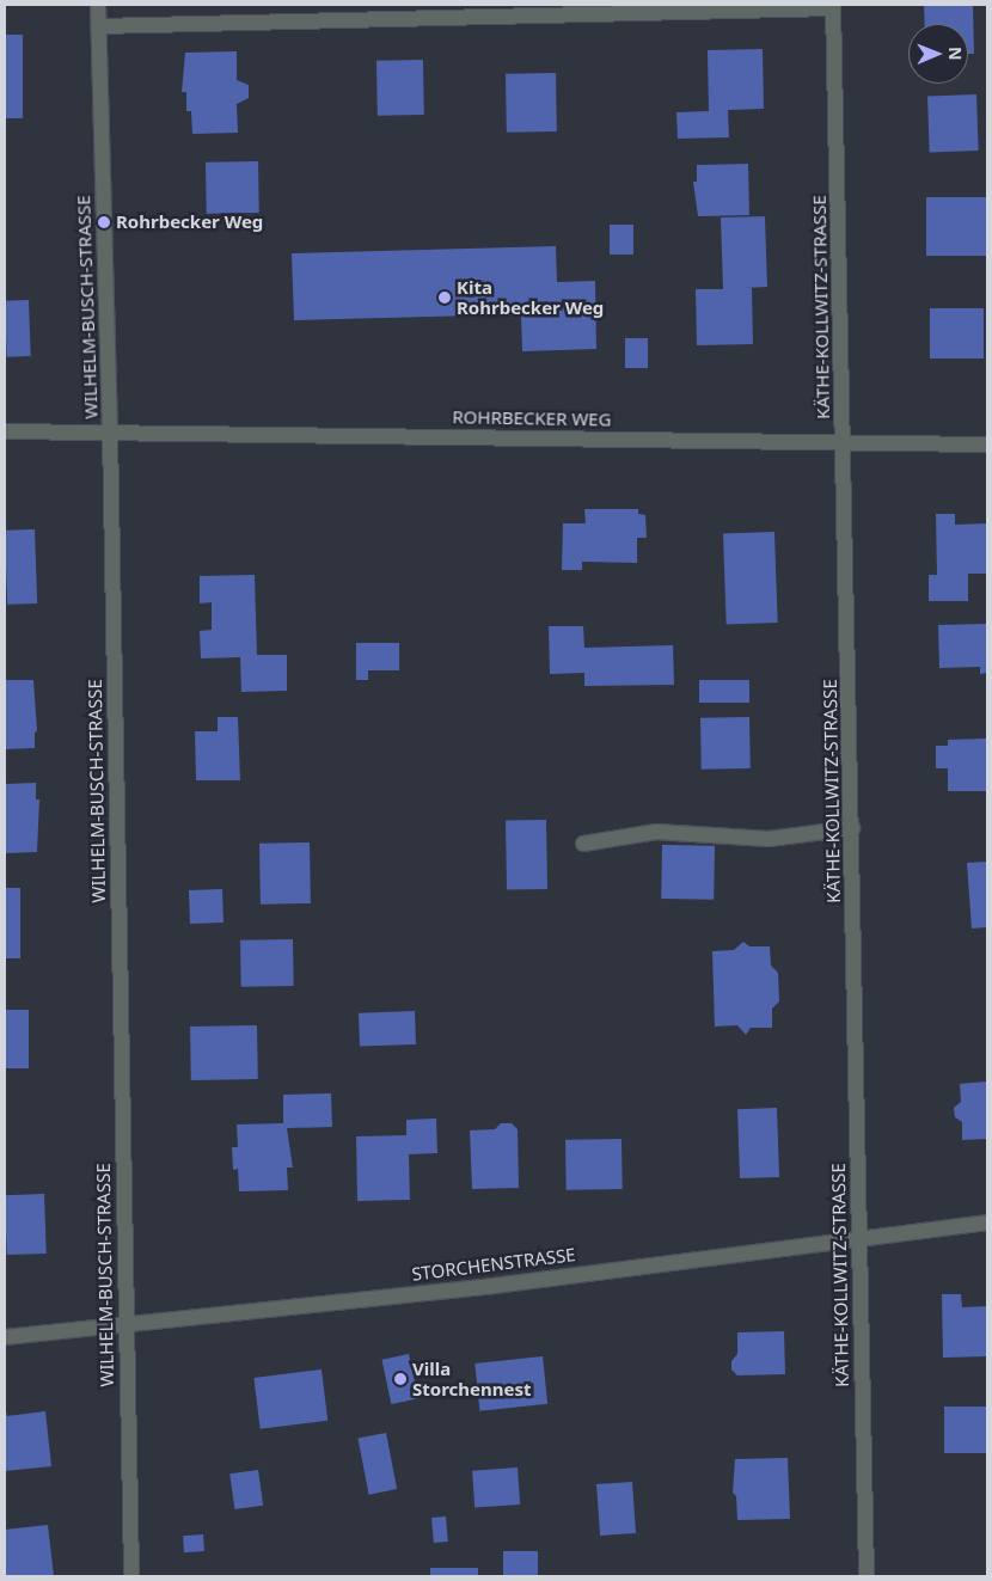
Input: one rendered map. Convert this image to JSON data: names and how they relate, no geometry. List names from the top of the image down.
{
  "streets": {
    "street": [
      "WILHELM-BUSCH-STRASSE",
      "KÄTHE-KOLLWITZ-STRASSE",
      "ROHRBECKER WEG",
      "STORCHENSTRASSE"
    ]
  },
  "crossings": [
    ["WILHELM-BUSCH-STRASSE", "ROHRBECKER WEG"],
    ["WILHELM-BUSCH-STRASSE", "STORCHENSTRASSE"],
    ["KÄTHE-KOLLWITZ-STRASSE", "ROHRBECKER WEG"],
    ["KÄTHE-KOLLWITZ-STRASSE", "STORCHENSTRASSE"]
  ],
  "places": ["Rohrbecker Weg", "Kita Rohrbecker Weg", "Villa Storchennest"],
  "north": "right"
}
